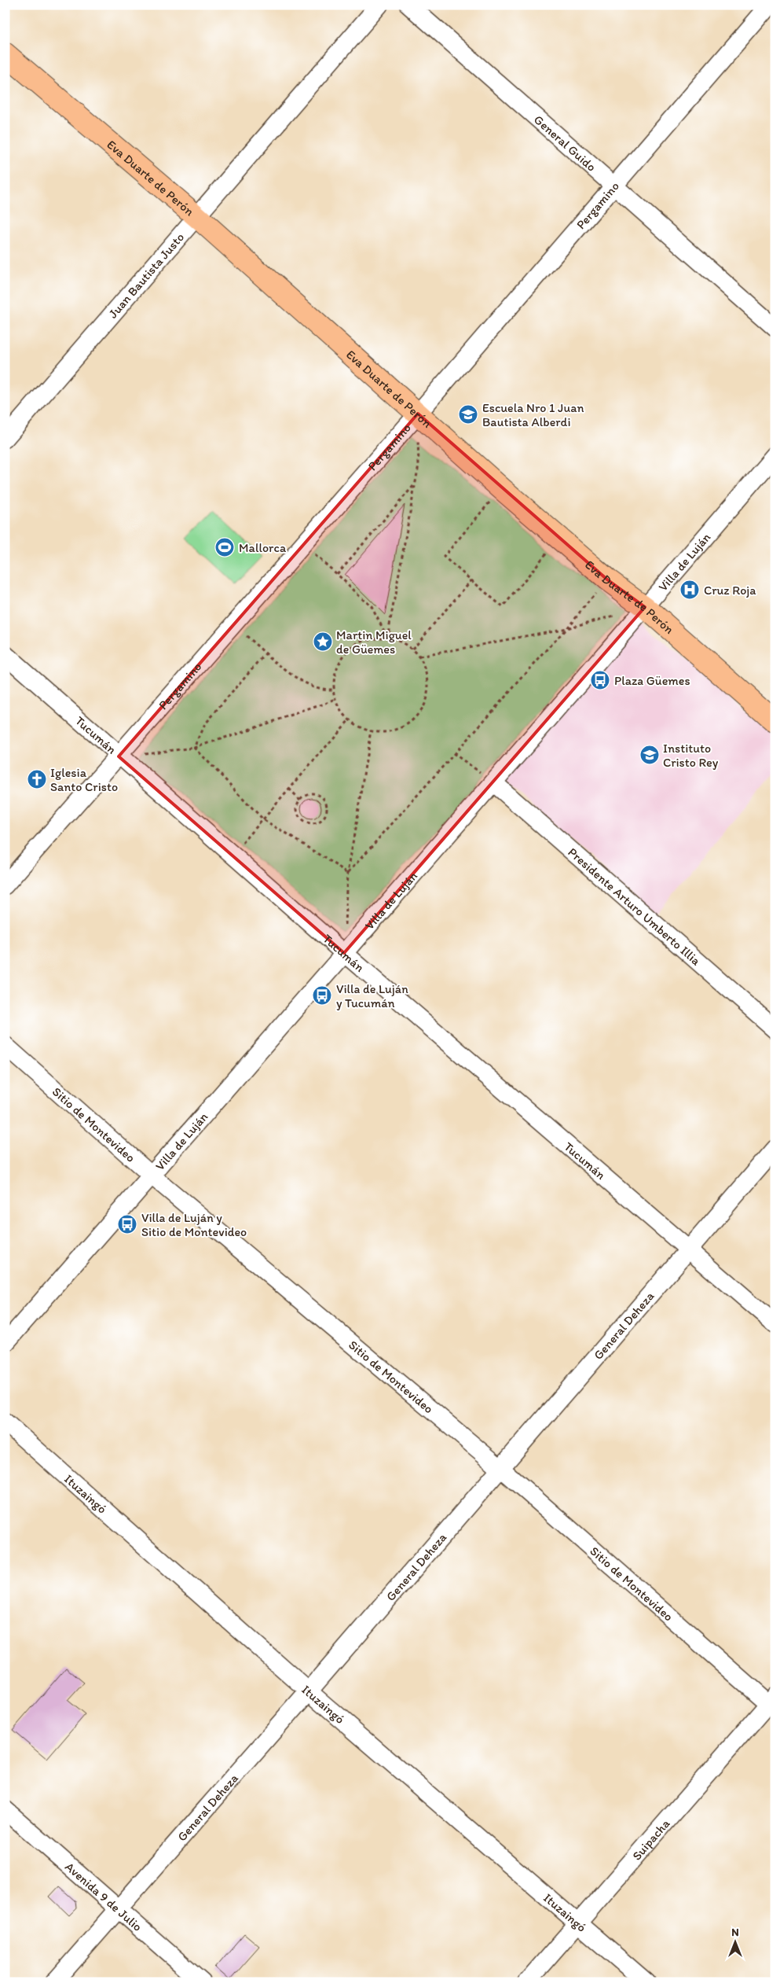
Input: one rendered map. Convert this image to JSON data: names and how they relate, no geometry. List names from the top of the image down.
{
  "streets": {
    "main road": ["Eva Duarte de Perón"],
    "street": [
      "General Guido",
      "Pergamino",
      "Juan Bautista Justo",
      "Villa de Luján",
      "Tucumán",
      "Presidente Arturo Umberto Illia",
      "Sitio de Montevideo",
      "General Deheza",
      "Ituzaingó",
      "Suipacha",
      "Avenida 9 de Julio"
    ]
  },
  "crossings": [
    ["General Guido", "Pergamino"],
    ["Eva Duarte de Perón", "Pergamino"],
    ["Eva Duarte de Perón", "Juan Bautista Justo"],
    ["Eva Duarte de Perón", "Villa de Luján"],
    ["Pergamino", "Tucumán"],
    ["Villa de Luján", "Tucumán"],
    ["Villa de Luján", "Presidente Arturo Umberto Illia"],
    ["Villa de Luján", "Sitio de Montevideo"],
    ["Tucumán", "General Deheza"],
    ["Sitio de Montevideo", "General Deheza"],
    ["Sitio de Montevideo", "Suipacha"],
    ["General Deheza", "Ituzaingó"],
    ["General Deheza", "Avenida 9 de Julio"],
    ["Ituzaingó", "Suipacha"]
  ],
  "places": {
    "school or university": ["Escuela Nro 1 Juan Bautista Alberdi", "Instituto Cristo Rey"],
    "sports": ["Mallorca"],
    "hospital": ["Cruz Roja"],
    "place": ["Martin Miguel de Güemes"],
    "bus stop": ["Plaza Güemes", "Villa de Luján y Tucumán", "Villa de Luján y Sitio de Montevideo"],
    "church": ["Iglesia Santo Cristo"]
  },
  "north": "top"
}
